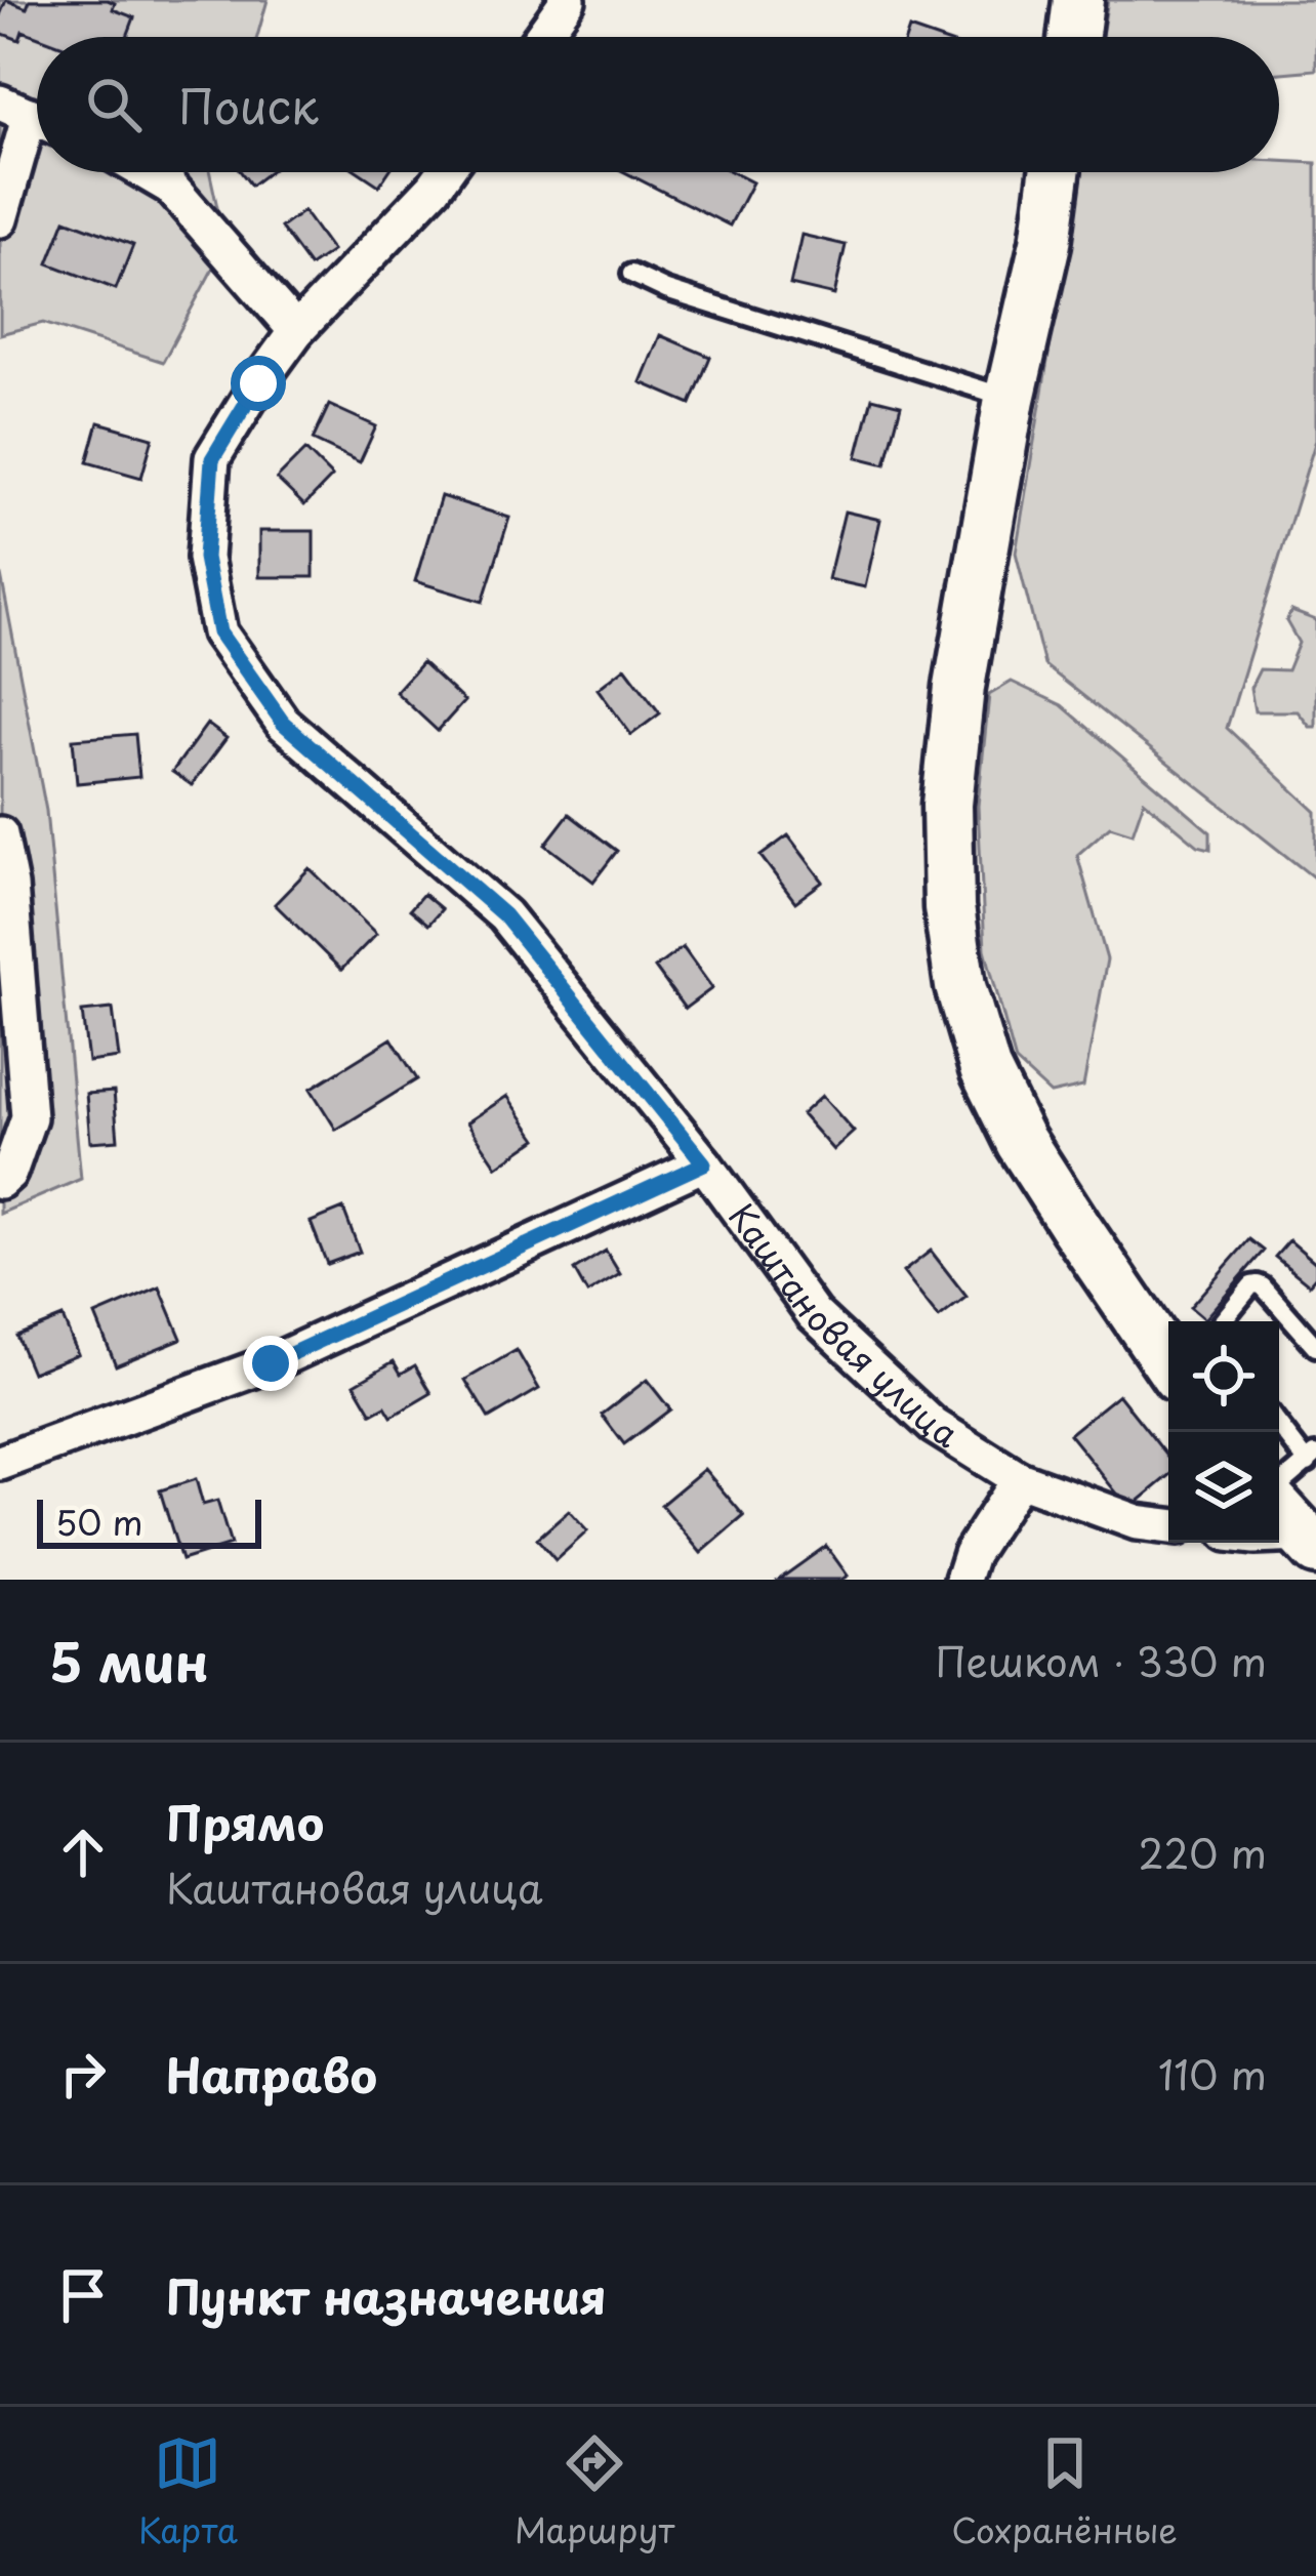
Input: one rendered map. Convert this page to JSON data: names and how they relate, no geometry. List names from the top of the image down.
{
  "streets": {
    "street": ["Каштановая улица"]
  },
  "scale_bar": "50 m",
  "page": {
    "search": "Поиск",
    "scale": "50 m",
    "heading": ["5 мин", "Пешком · 330 m"],
    "list": [
      ["Прямо", "Каштановая улица", "220 m"],
      ["Направо", "110 m"],
      "Пункт назначения"
    ],
    "nav": ["Карта", "Маршрут", "Сохранённые"]
  }
}
